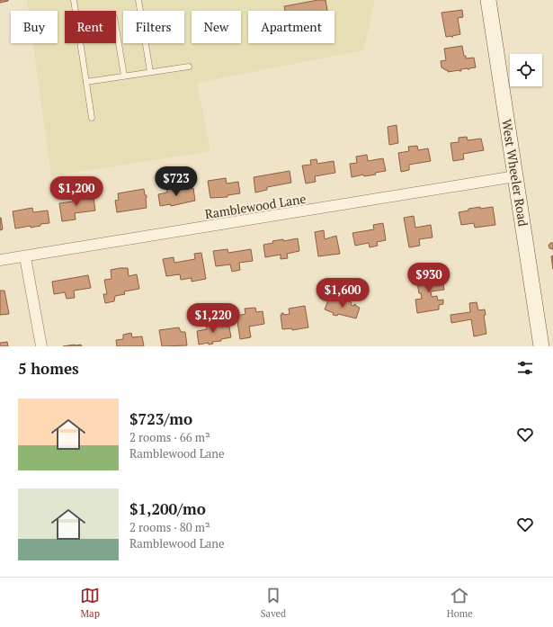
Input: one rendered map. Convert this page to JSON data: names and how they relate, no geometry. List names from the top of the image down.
{
  "streets": {
    "street": ["West Wheeler Road", "Ramblewood Lane"]
  },
  "crossings": [
    ["West Wheeler Road", "Ramblewood Lane"]
  ],
  "page": {
    "chip": [
      "Buy",
      "Rent",
      "Filters",
      "New",
      "Apartment"
    ],
    "price": [
      "$723",
      "$1,200",
      "$930",
      "$1,600",
      "$1,220"
    ],
    "heading": "5 homes",
    "list": [
      {
        "name": "$723/mo",
        "note": "2 rooms · 66 m² · Ramblewood Lane"
      },
      {
        "name": "$1,200/mo",
        "note": "2 rooms · 80 m² · Ramblewood Lane"
      }
    ],
    "tabs": ["Map", "Saved", "Home"]
  }
}
